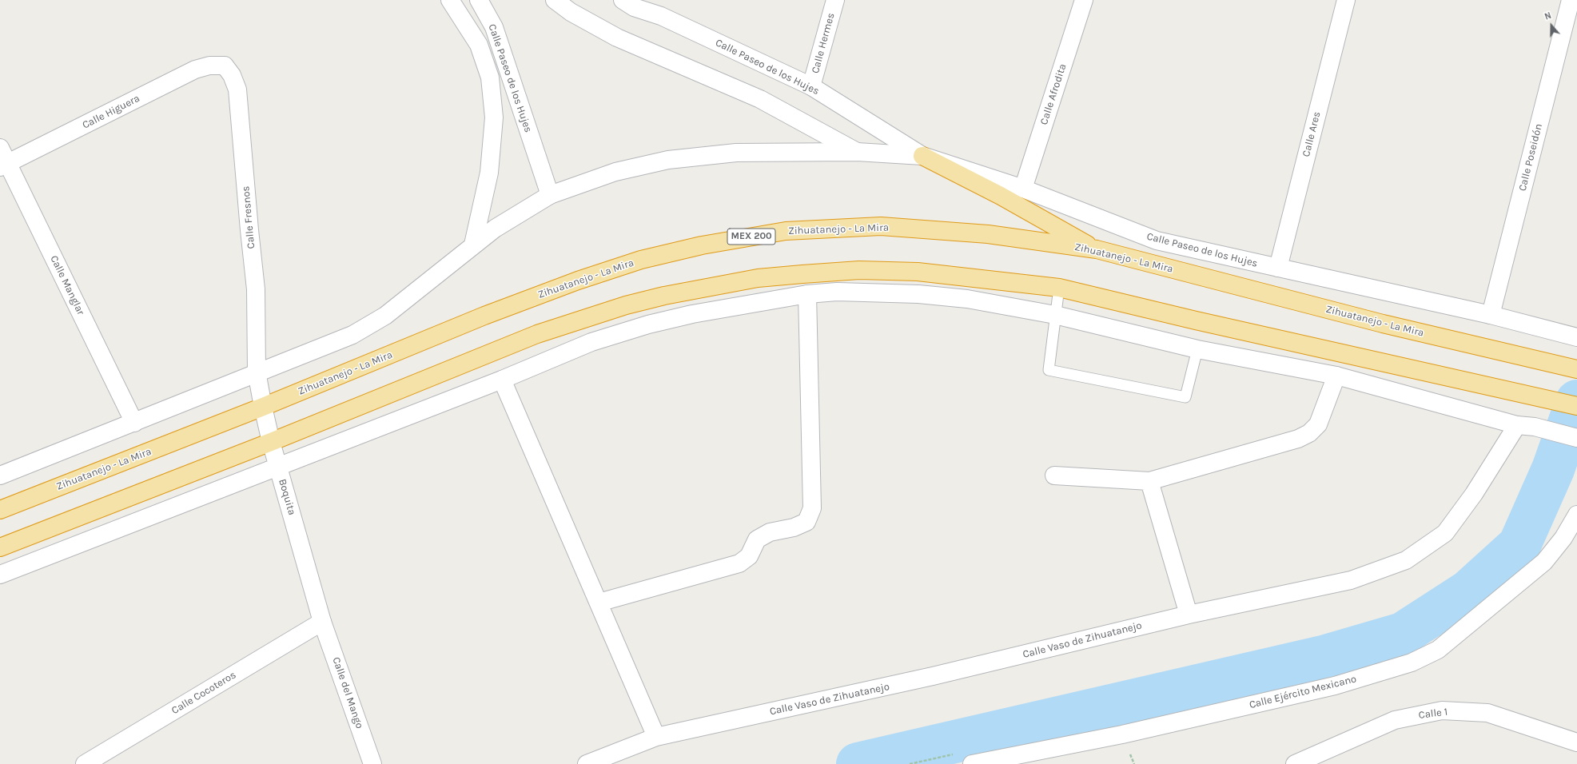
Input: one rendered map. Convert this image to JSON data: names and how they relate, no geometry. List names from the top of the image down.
{
  "streets": {
    "highway": ["Zihuatanejo - La Mira", "MEX 200"],
    "street": [
      "Calle Hermes",
      "Calle Paseo de los Hujes",
      "Calle Afrodita",
      "Calle Higuera",
      "Calle Ares",
      "Calle Poseidón",
      "Calle Fresnos",
      "Calle Manglar",
      "Boquita",
      "Calle Vaso de Zihuatanejo",
      "Calle Ejército Mexicano",
      "Calle Cocoteros",
      "Calle del Mango",
      "Calle 1"
    ]
  },
  "crossings": [
    ["Calle Hermes", "Calle Paseo de los Hujes"],
    ["Calle Paseo de los Hujes", "Calle Afrodita"],
    ["Calle Paseo de los Hujes", "Calle Ares"],
    ["Calle Paseo de los Hujes", "Calle Poseidón"],
    ["Calle Paseo de los Hujes", "Calle Fresnos"],
    ["Calle Paseo de los Hujes", "Calle Manglar"],
    ["Calle Paseo de los Hujes", "Boquita"],
    ["Calle Higuera", "Calle Fresnos"],
    ["Calle Higuera", "Calle Manglar"],
    ["Calle Fresnos", "Boquita"],
    ["Zihuatanejo - La Mira", "Boquita"],
    ["Boquita", "Calle Cocoteros"],
    ["Boquita", "Calle del Mango"],
    ["Calle Cocoteros", "Calle del Mango"]
  ],
  "north": "top"
}
